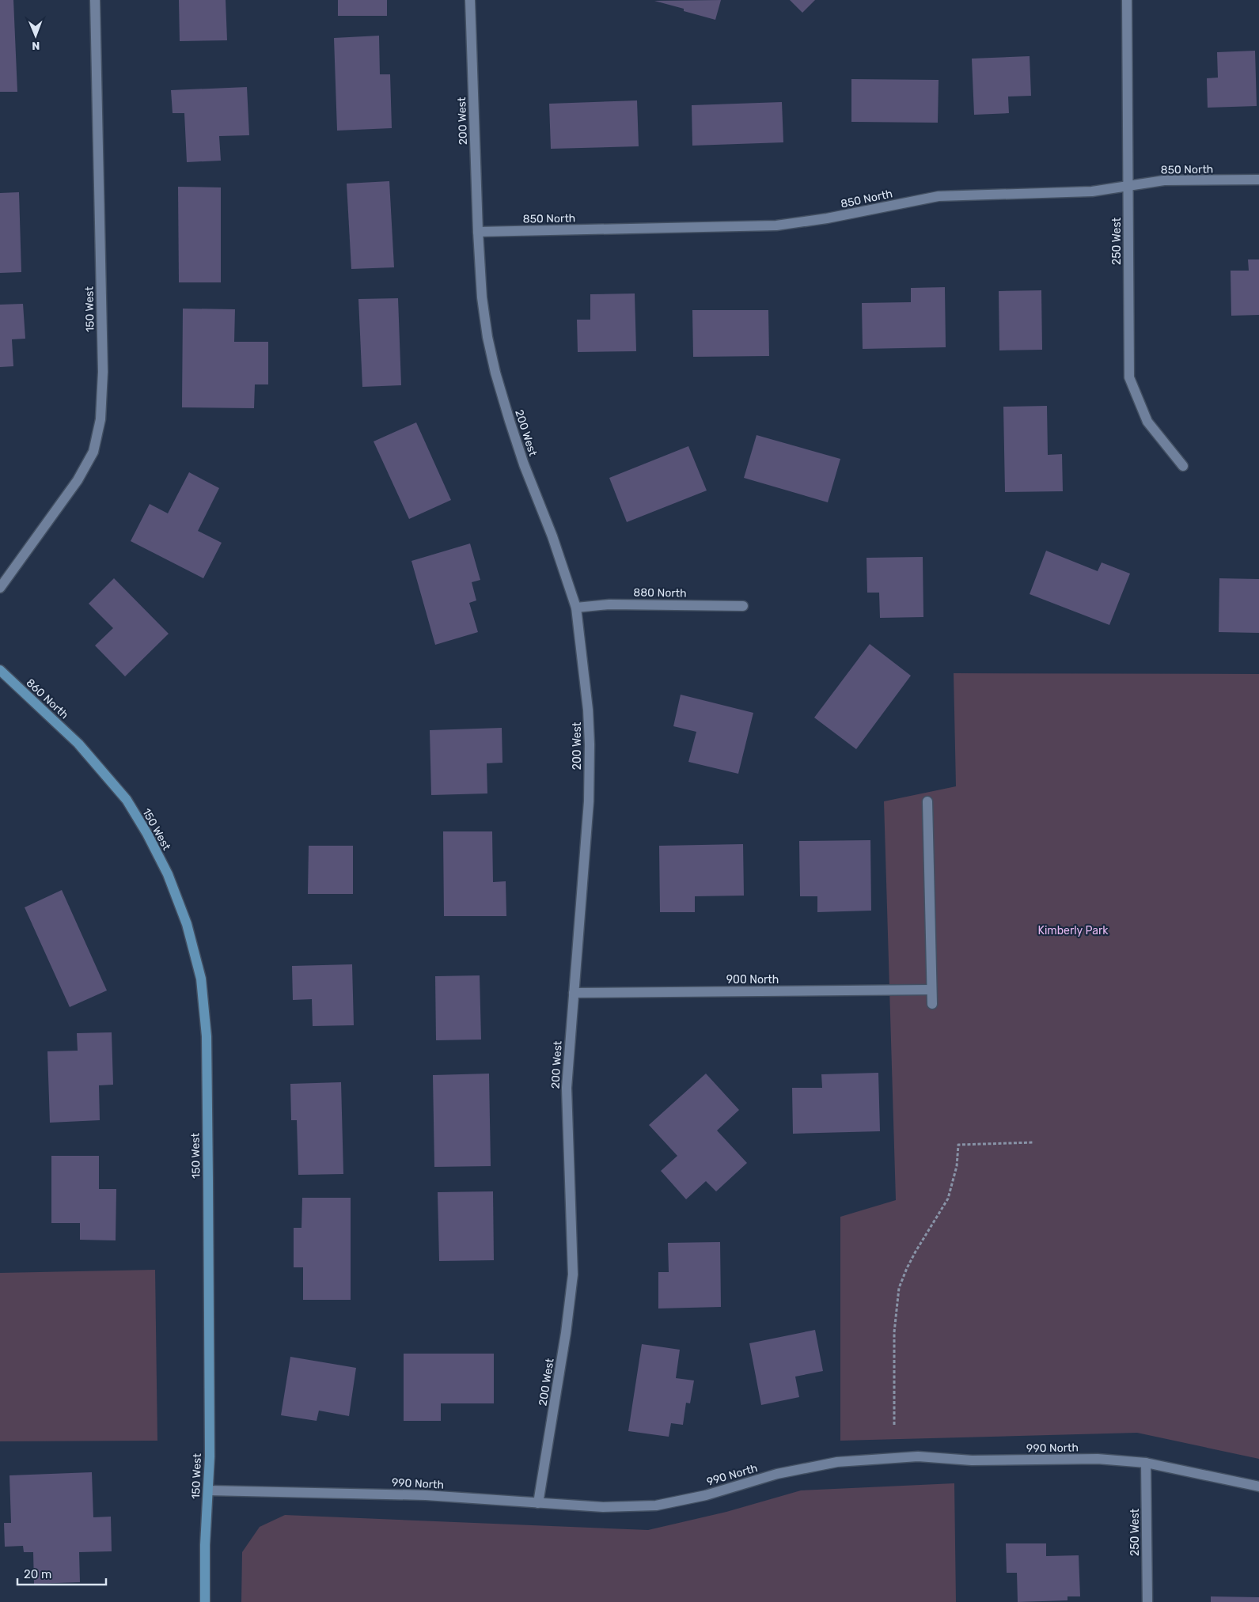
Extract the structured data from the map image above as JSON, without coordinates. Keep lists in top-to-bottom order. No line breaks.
{"streets":{"street":["200 West","850 North","250 West","150 West","880 North","860 North","900 North","990 North"]},"crossings":[["200 West","850 North"],["200 West","880 North"],["200 West","900 North"],["200 West","990 North"],["850 North","250 West"],["250 West","990 North"],["150 West","860 North"],["150 West","990 North"]],"parks":["Kimberly Park"],"scale_bar":"20 m","north":"bottom"}
